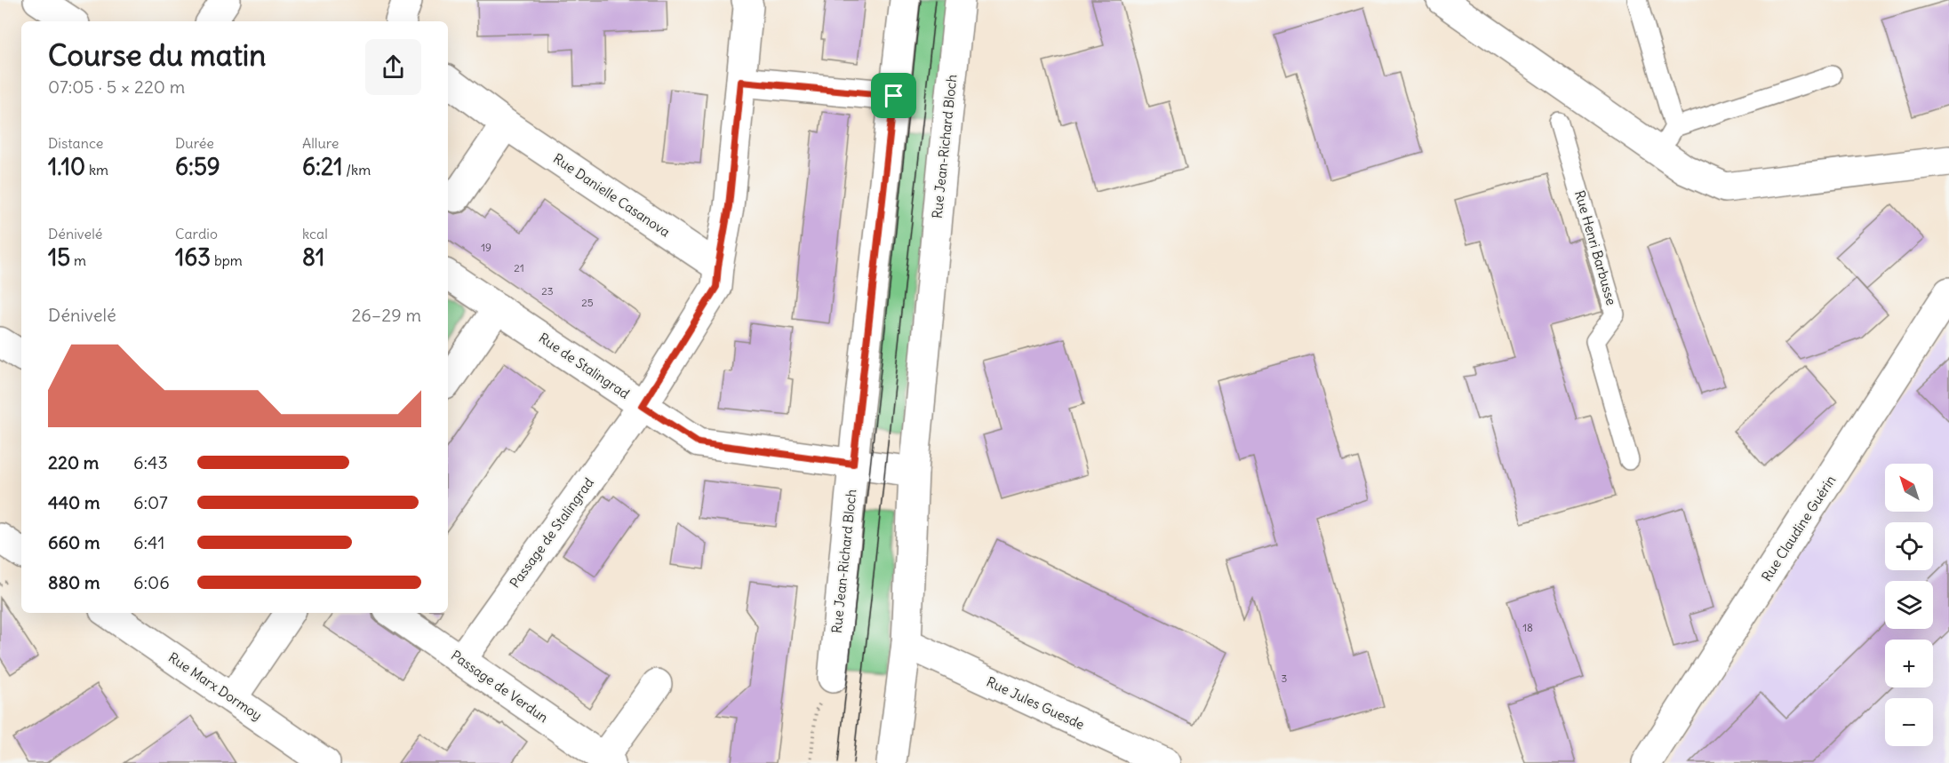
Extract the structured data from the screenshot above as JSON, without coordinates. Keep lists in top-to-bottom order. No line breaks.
{"streets":{"street":["Rue Jean-Richard Bloch","Rue Danielle Casanova","Rue de Stalingrad","Rue Claudine Guérin","Passage de Stalingrad","Rue Marx Dormoy","Passage de Verdun","Rue Jules Guesde"],"lane":["Rue Henri Barbusse"]},"crossings":[["Rue Jean-Richard Bloch","Rue de Stalingrad"],["Rue Jean-Richard Bloch","Rue Jules Guesde"],["Rue de Stalingrad","Passage de Stalingrad"],["Passage de Stalingrad","Passage de Verdun"]],"house_numbers":["19","21","23","25","18","3"],"north":"top left","page":{"heading":["Course du matin","07:05 · 5 × 220 m"],"stats":[["Distance","1.10 km"],["Durée","6:59"],["Allure","6:21 /km"],["Dénivelé","15 m"],["Cardio","163 bpm"],["kcal","81"]],"chart":["Dénivelé","26–29 m"],"list":[{"name":"220 m","note":"6:43"},{"name":"440 m","note":"6:07"},{"name":"660 m","note":"6:41"},{"name":"880 m","note":"6:06"}],"map_buttons":["+","−"]}}
